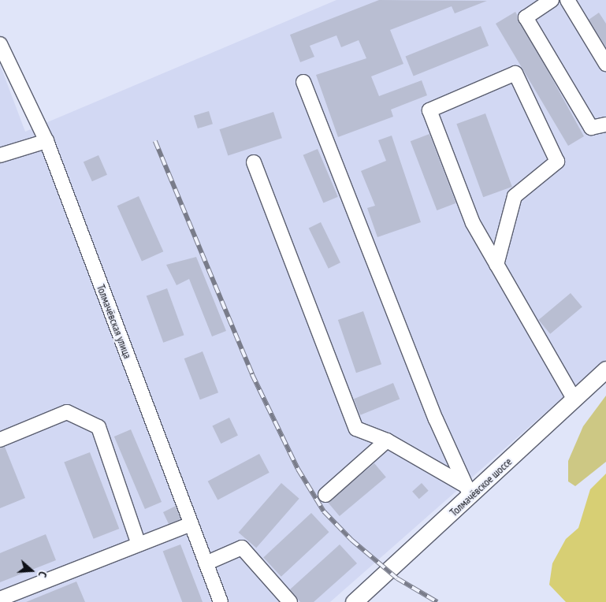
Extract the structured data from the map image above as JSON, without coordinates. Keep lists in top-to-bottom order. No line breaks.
{"streets":{"main road":["Толмачёвское шоссе"],"street":["Толмачёвская улица"]},"north":"right"}
